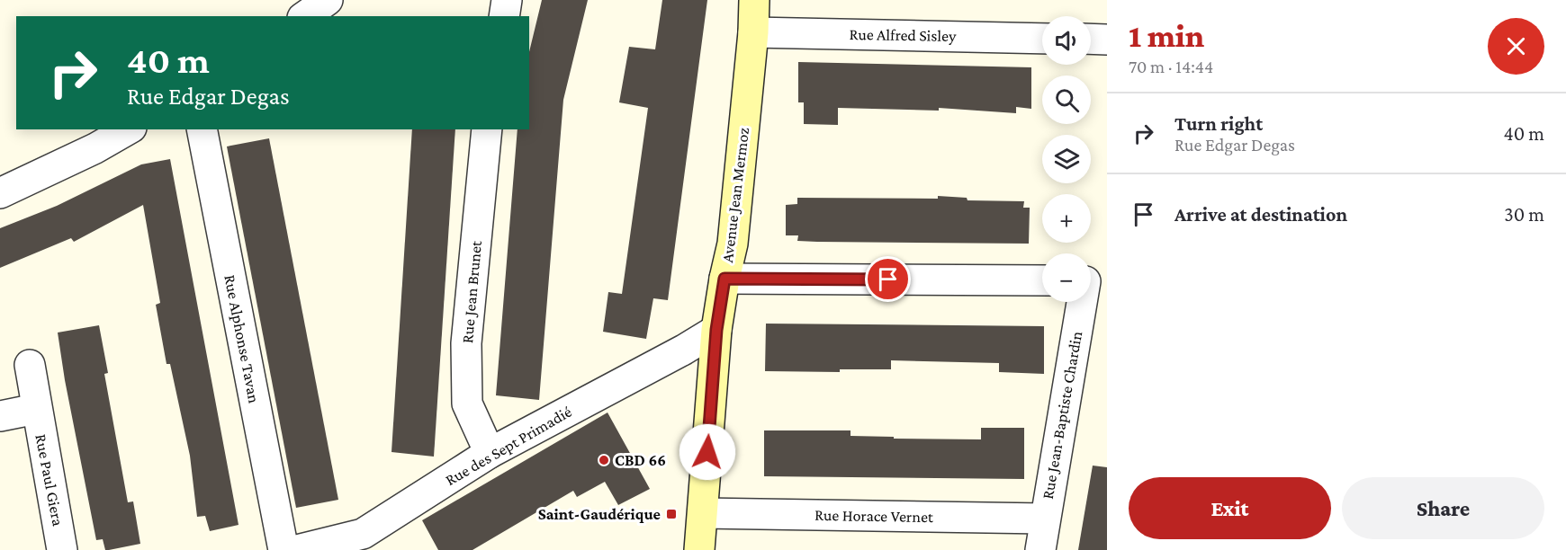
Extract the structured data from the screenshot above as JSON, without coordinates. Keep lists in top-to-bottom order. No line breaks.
{"streets":{"street":["Rue Alfred Sisley","Avenue Jean Mermoz","Rue Jean Brunet","Rue Alphonse Tavan","Rue Jean-Baptiste Chardin","Rue des Sept Primadié","Rue Paul Giera","Rue Horace Vernet"]},"crossings":[["Rue Alfred Sisley","Avenue Jean Mermoz"],["Avenue Jean Mermoz","Rue des Sept Primadié"],["Avenue Jean Mermoz","Rue Horace Vernet"],["Rue Jean Brunet","Rue des Sept Primadié"],["Rue Jean-Baptiste Chardin","Rue Horace Vernet"]],"places":{"other":["CBD 66"],"transit":["Saint-Gaudérique"]},"page":{"heading":["1 min","70 m · 14:44"],"map_buttons":["+","−"],"turn":["40 m","Rue Edgar Degas"],"list":[{"name":"Turn right","note":"Rue Edgar Degas","value":"40 m"},{"name":"Arrive at destination","value":"30 m"}],"buttons":["Exit","Share"]}}
